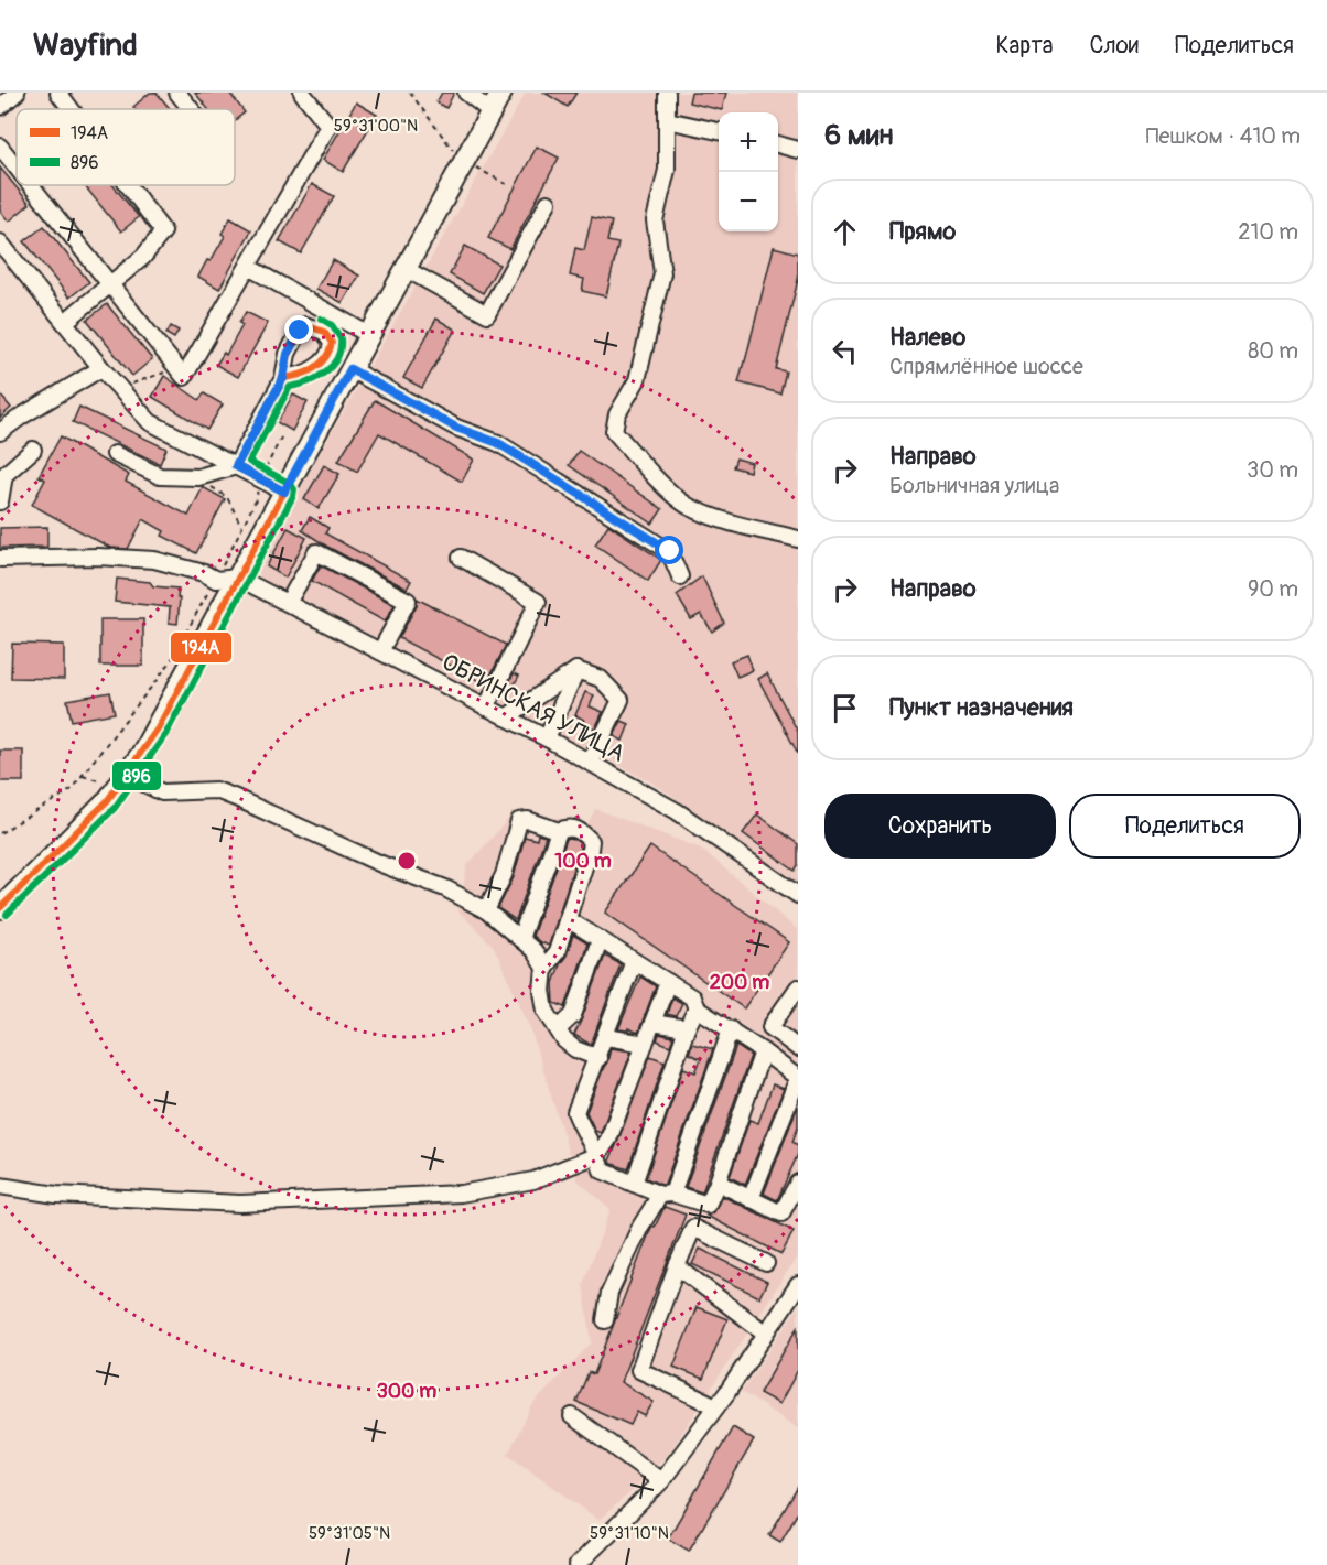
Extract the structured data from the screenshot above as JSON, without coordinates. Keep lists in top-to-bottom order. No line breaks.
{"streets":{"street":["ОБРИНСКАЯ УЛИЦА"]},"lines":["transit line 896","transit line 194А"],"legend":["194А","896"],"page":{"header":"Wayfind","nav":["Карта","Слои","Поделиться"],"heading":["6 мин","Пешком · 410 m"],"map_buttons":["+","−"],"list":[["Прямо","210 m"],["Налево","Спрямлённое шоссе","80 m"],["Направо","Больничная улица","30 m"],["Направо","90 m"],"Пункт назначения"],"buttons":["Сохранить","Поделиться"]},"coordinates":["59°31'00\"N","59°31'05\"N","59°31'10\"N"],"rings":["100 m","200 m","300 m"]}
